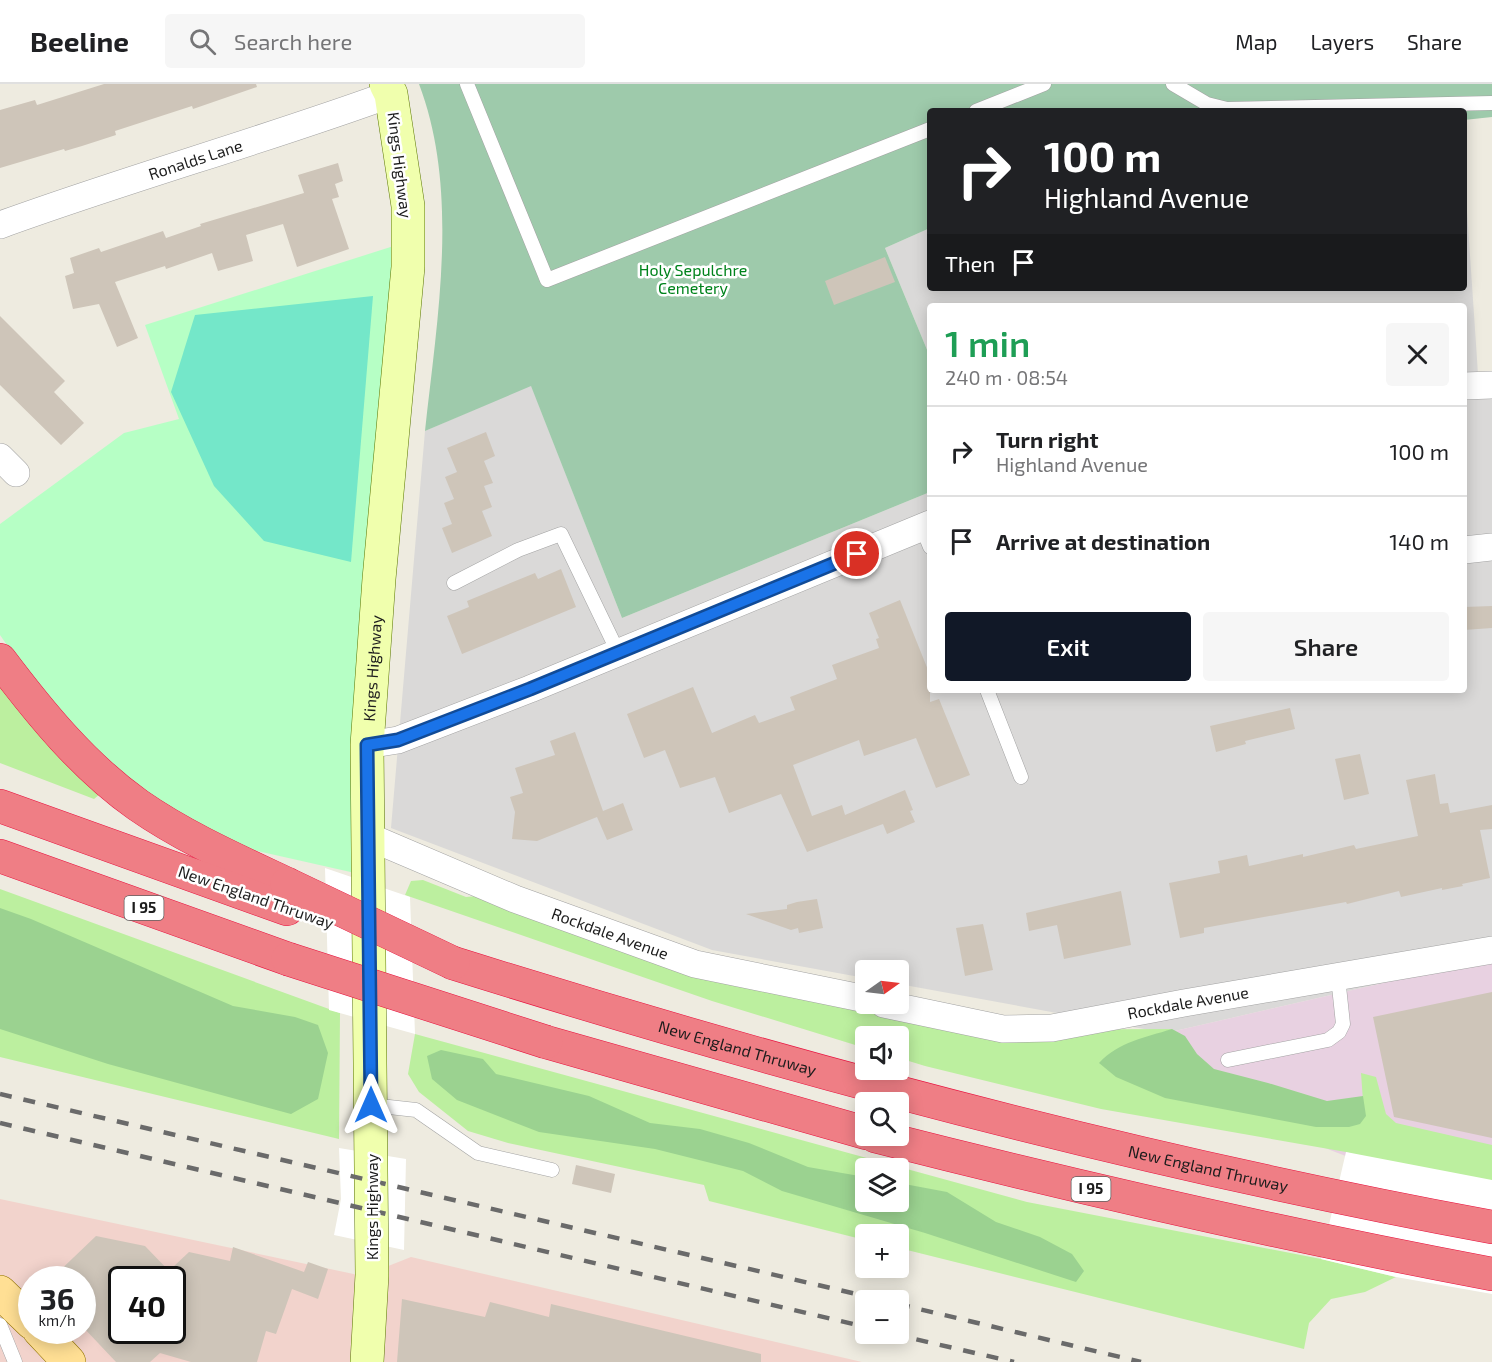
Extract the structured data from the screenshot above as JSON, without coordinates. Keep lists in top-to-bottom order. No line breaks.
{"streets":{"highway":["New England Thruway","I 95"],"street":["Ronalds Lane","Kings Highway","Rockdale Avenue"]},"crossings":[["Ronalds Lane","Kings Highway"],["Kings Highway","Rockdale Avenue"]],"parks":["Holy Sepulchre Cemetery"],"north":"right","page":{"header":"Beeline","search":"Search here","nav":["Map","Layers","Share"],"turn":["100 m","Highland Avenue"],"then":"Then","heading":["1 min","240 m · 08:54"],"list":[{"name":"Turn right","note":"Highland Avenue","value":"100 m"},{"name":"Arrive at destination","value":"140 m"}],"buttons":["Exit","Share"],"map_buttons":["+","−"],"speed":"36 km/h","limit":"40"}}
